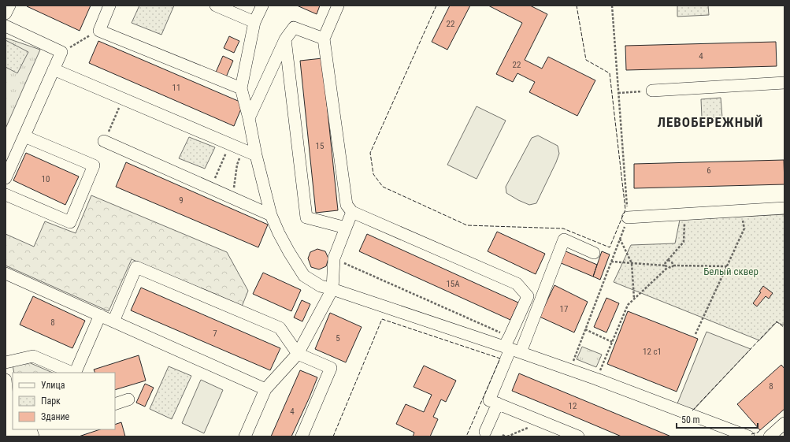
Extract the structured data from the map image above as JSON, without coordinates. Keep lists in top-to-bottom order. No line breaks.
{"districts":["ЛЕВОБЕРЕЖНЫЙ"],"parks":["Белый сквер"],"house_numbers":["22","4","22","11","15","6","10","9","15А","17","8","7","5","12 с1","8","12","4"],"legend":["Улица","Парк","Здание"],"scale_bar":"50 m"}
